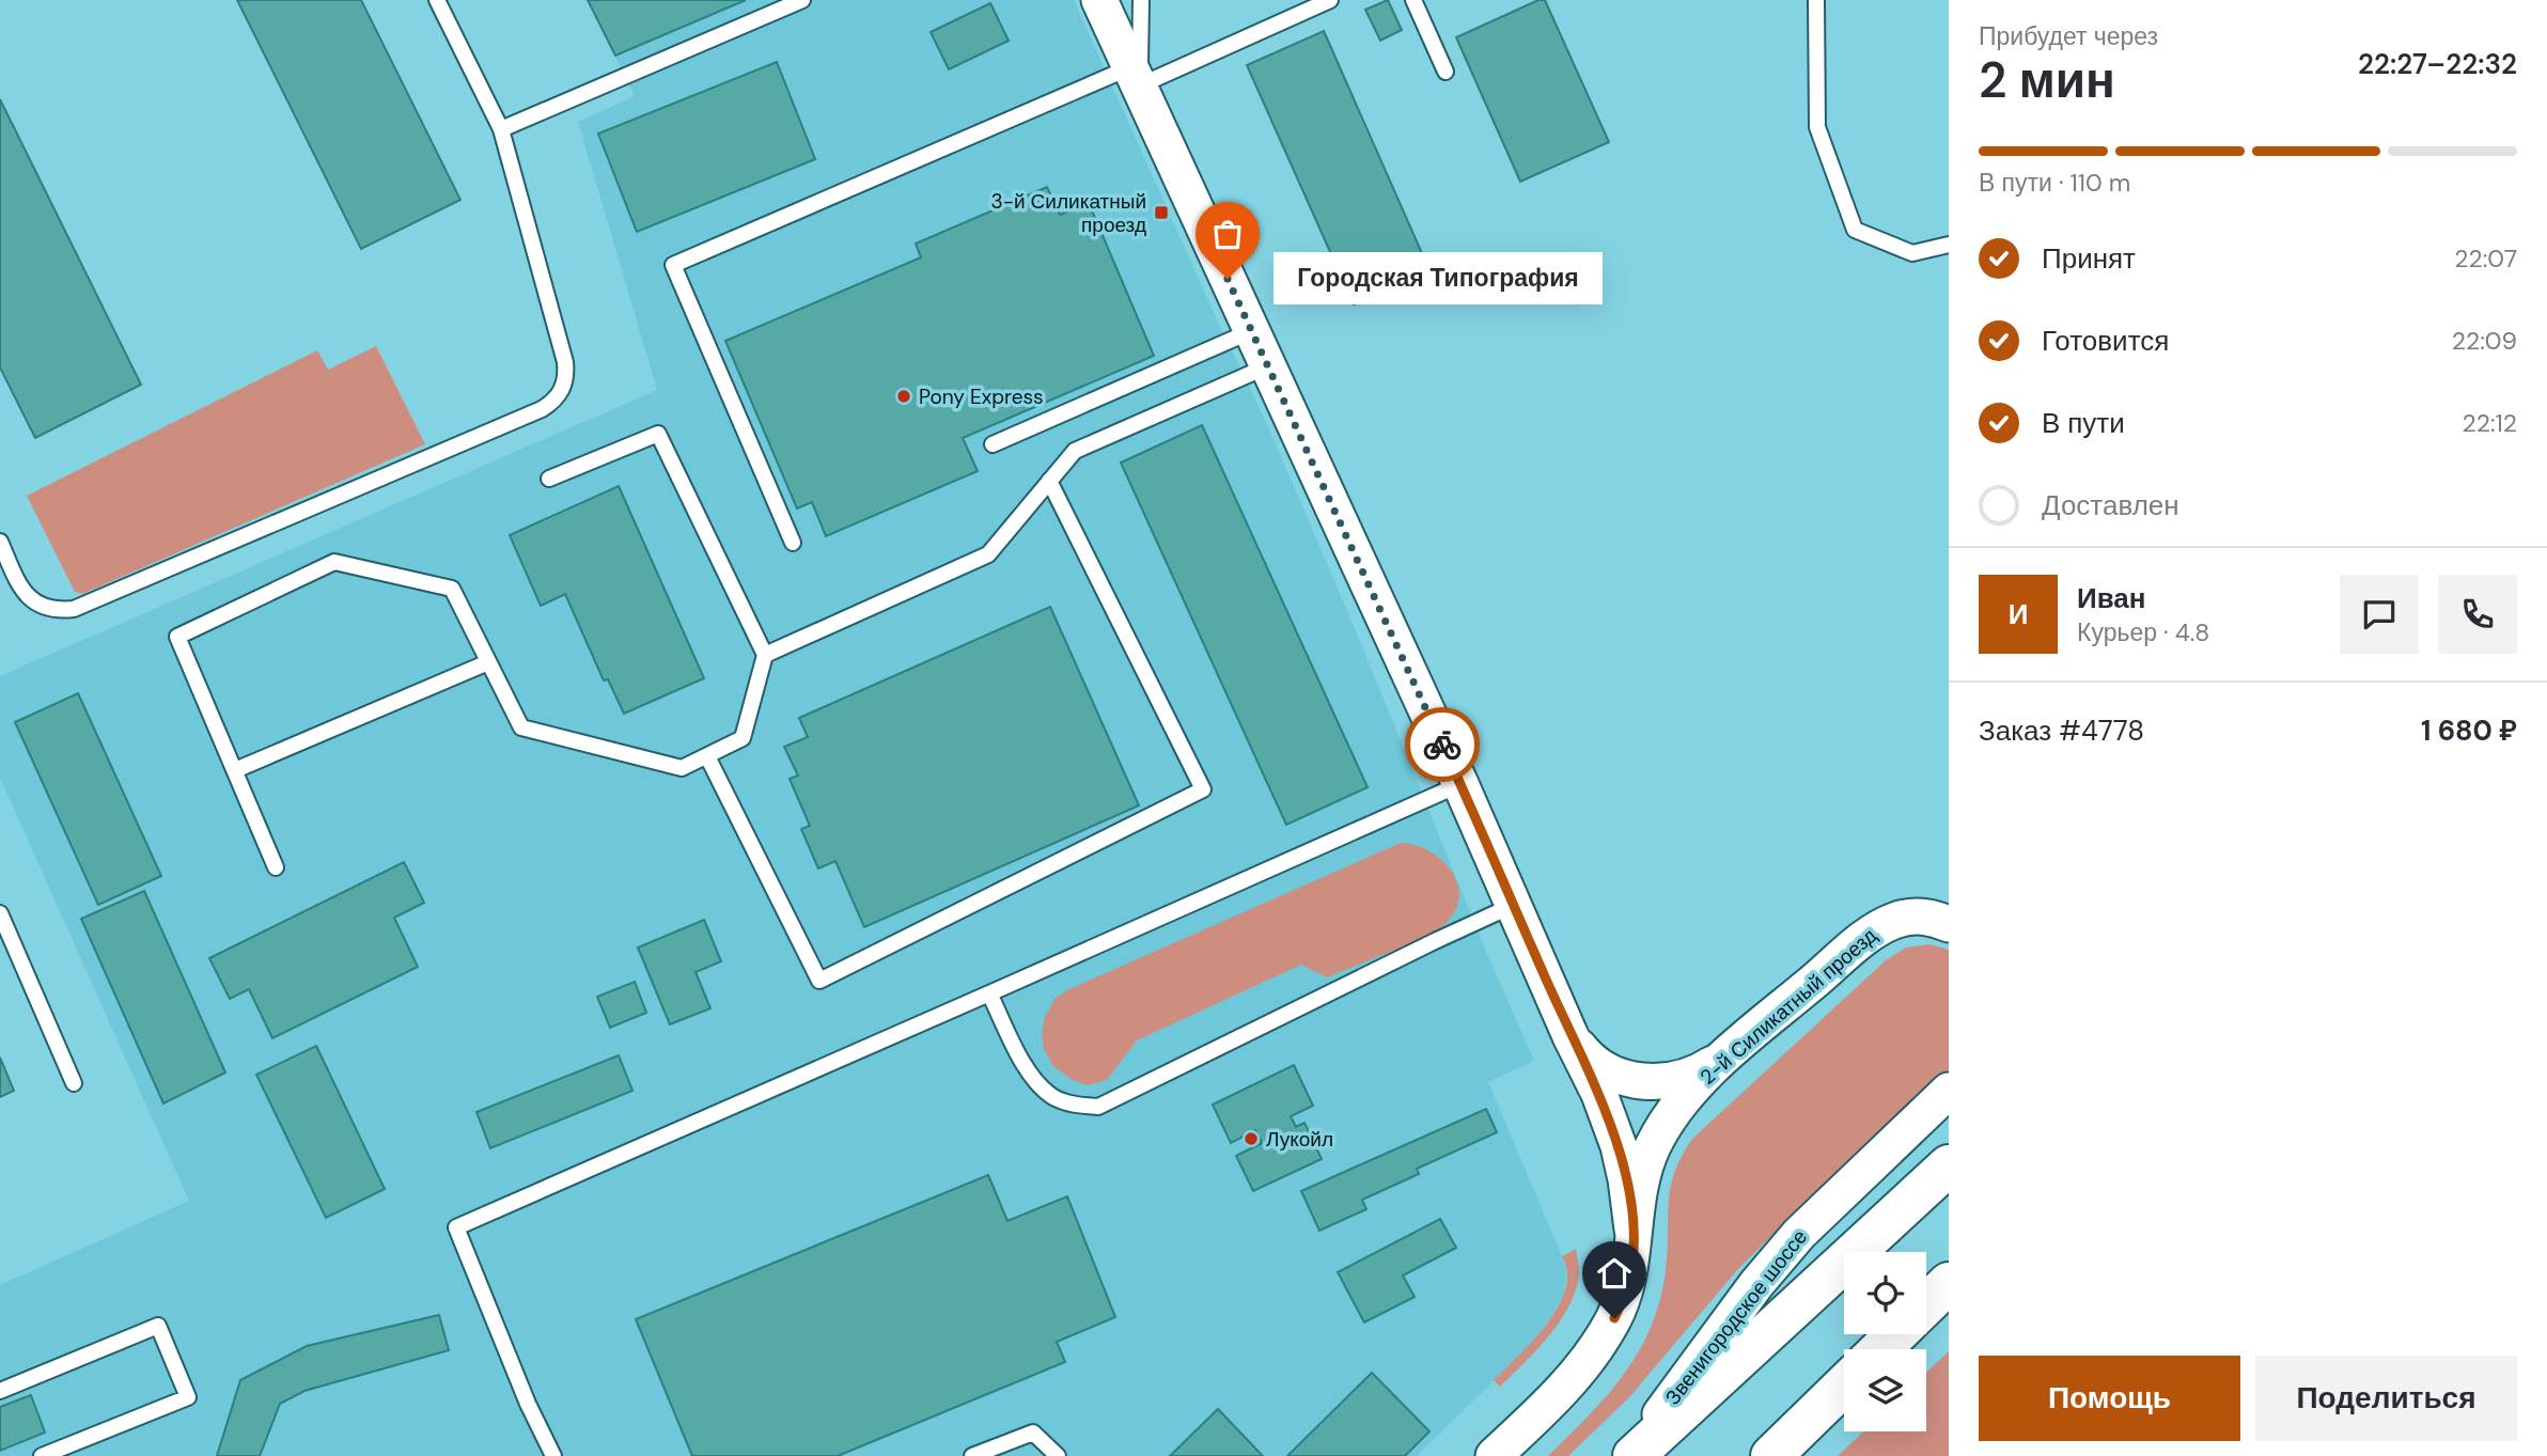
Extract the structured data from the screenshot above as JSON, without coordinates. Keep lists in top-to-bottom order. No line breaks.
{"streets":{"main road":["Звенигородское шоссе"],"street":["2-й Силикатный проезд"]},"places":{"transit":["3-й Силикатный проезд"],"other":["Городская Типография","Pony Express","Лукойл"]},"page":{"heading":["2 мин","Прибудет через","22:27–22:32"],"panel":["Иван","Курьер · 4.8","Заказ #4778","1 680 ₽"],"bar":"В пути · 110 m","list":[["Принят","22:07"],["Готовится","22:09"],["В пути","22:12"],"Доставлен"],"bubble":"Городская Типография","round":"И","buttons":["Помощь","Поделиться"]}}
